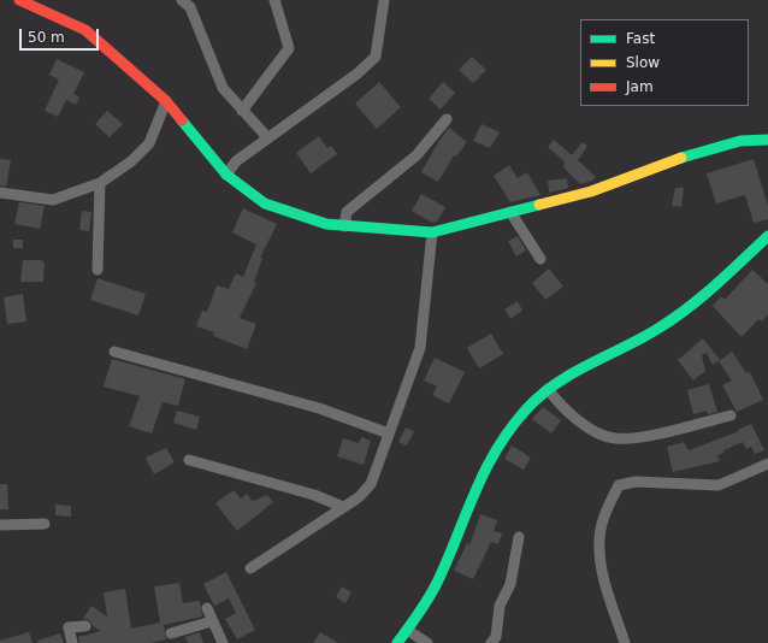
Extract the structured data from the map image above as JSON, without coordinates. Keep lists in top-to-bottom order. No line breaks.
{"legend":["Fast","Slow","Jam"],"scale_bar":"50 m"}
